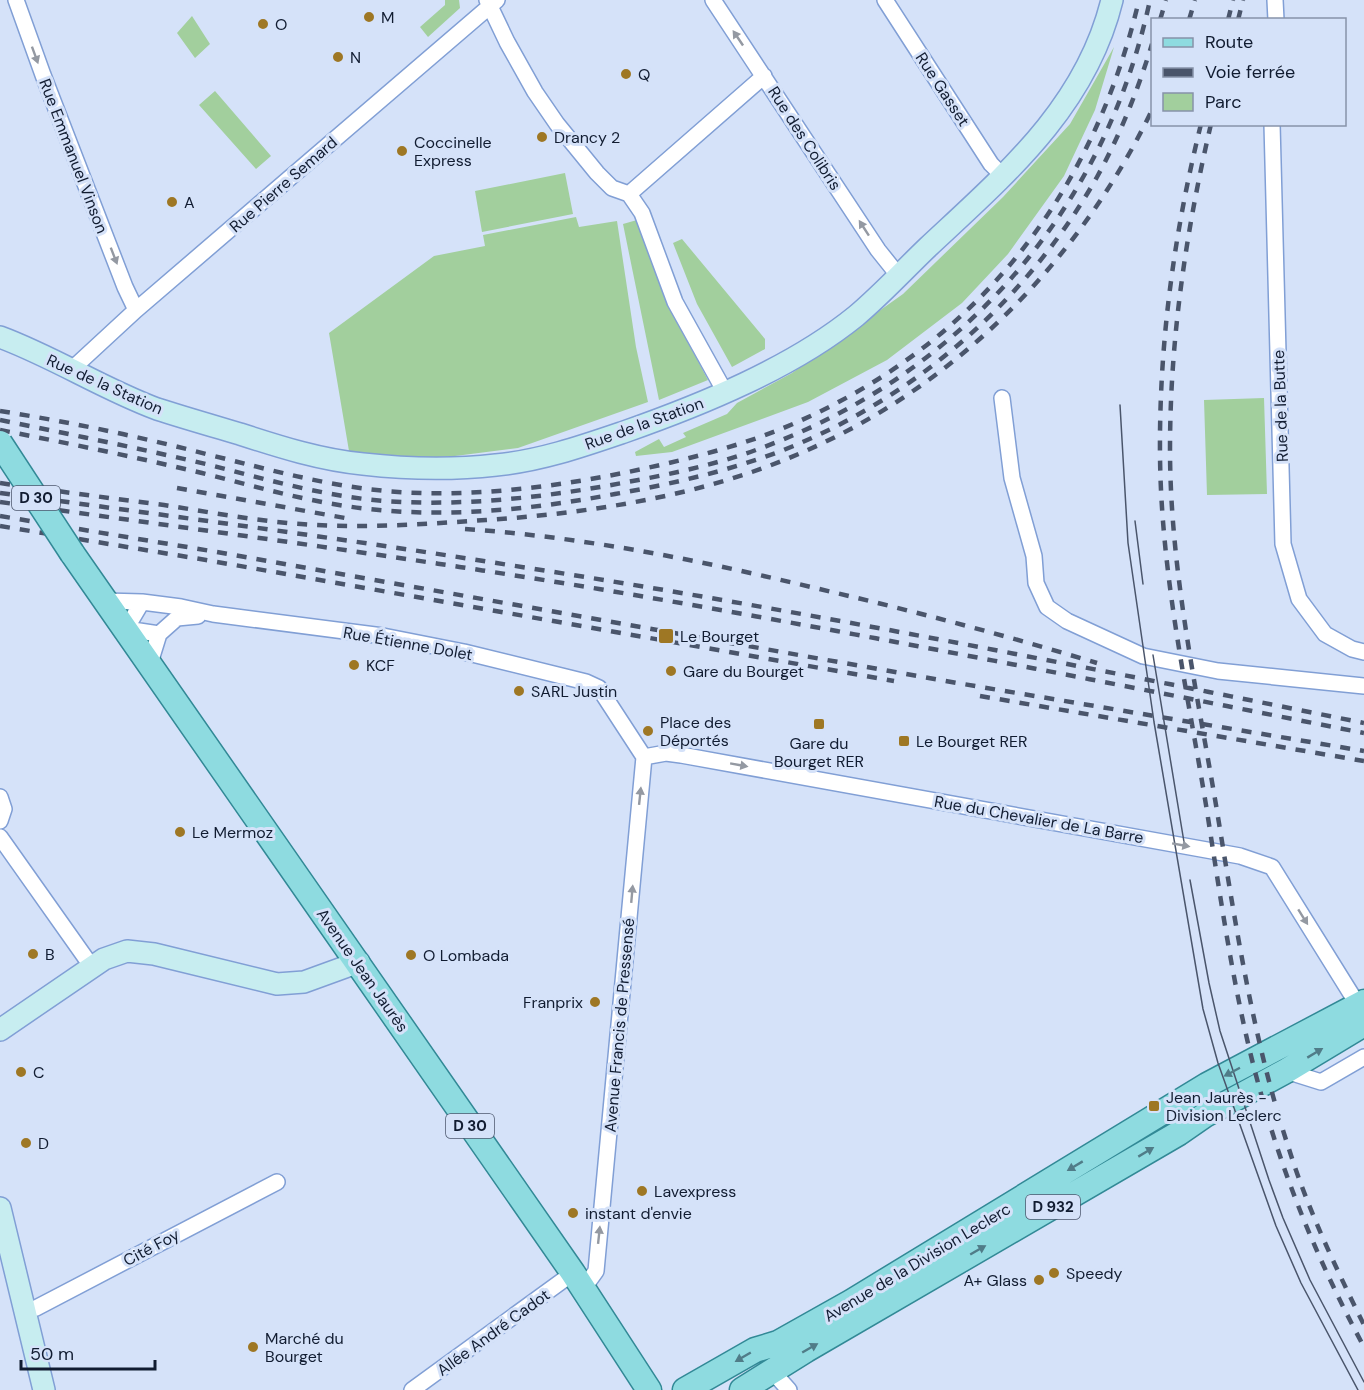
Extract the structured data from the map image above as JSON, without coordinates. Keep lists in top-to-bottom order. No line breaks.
{"streets":{"main road":["D 30","Avenue Jean Jaurès","D 932","Avenue de la Division Leclerc"],"street":["Rue Gasset","Rue des Colibris","Rue Emmanuel Vinson","Rue Pierre Semard","Rue de la Station","Rue de la Butte","Rue Étienne Dolet","Rue du Chevalier de La Barre","Avenue Francis de Pressensé","Cité Foy","Allée André Cadot"]},"crossings":[["Rue Gasset","Rue de la Station"],["Rue des Colibris","Rue de la Station"],["Rue Emmanuel Vinson","Rue Pierre Semard"],["Rue Pierre Semard","Rue de la Station"],["Rue Étienne Dolet","Rue du Chevalier de La Barre"],["Rue Étienne Dolet","Avenue Jean Jaurès"],["Rue Étienne Dolet","Avenue Francis de Pressensé"],["Rue du Chevalier de La Barre","Avenue Francis de Pressensé"],["Rue du Chevalier de La Barre","Avenue de la Division Leclerc"],["Avenue Jean Jaurès","Avenue Francis de Pressensé"],["Avenue Jean Jaurès","Allée André Cadot"],["Avenue Francis de Pressensé","Allée André Cadot"]],"one_way":["Rue des Colibris","Rue Emmanuel Vinson","Rue du Chevalier de La Barre","Avenue Francis de Pressensé"],"places":{"other":["M","O","N","Q","Drancy 2","Coccinelle Express","A","KCF","Gare du Bourget","SARL Justin","Place des Déportés","Le Mermoz","B","O Lombada","Franprix","C","D","Lavexpress","instant d'envie","Speedy","A+ Glass","Marché du Bourget"],"transit":["Le Bourget","Gare du Bourget RER","Le Bourget RER","Jean Jaurès - Division Leclerc"]},"legend":["Route","Voie ferrée","Parc"],"scale_bar":"50 m"}
